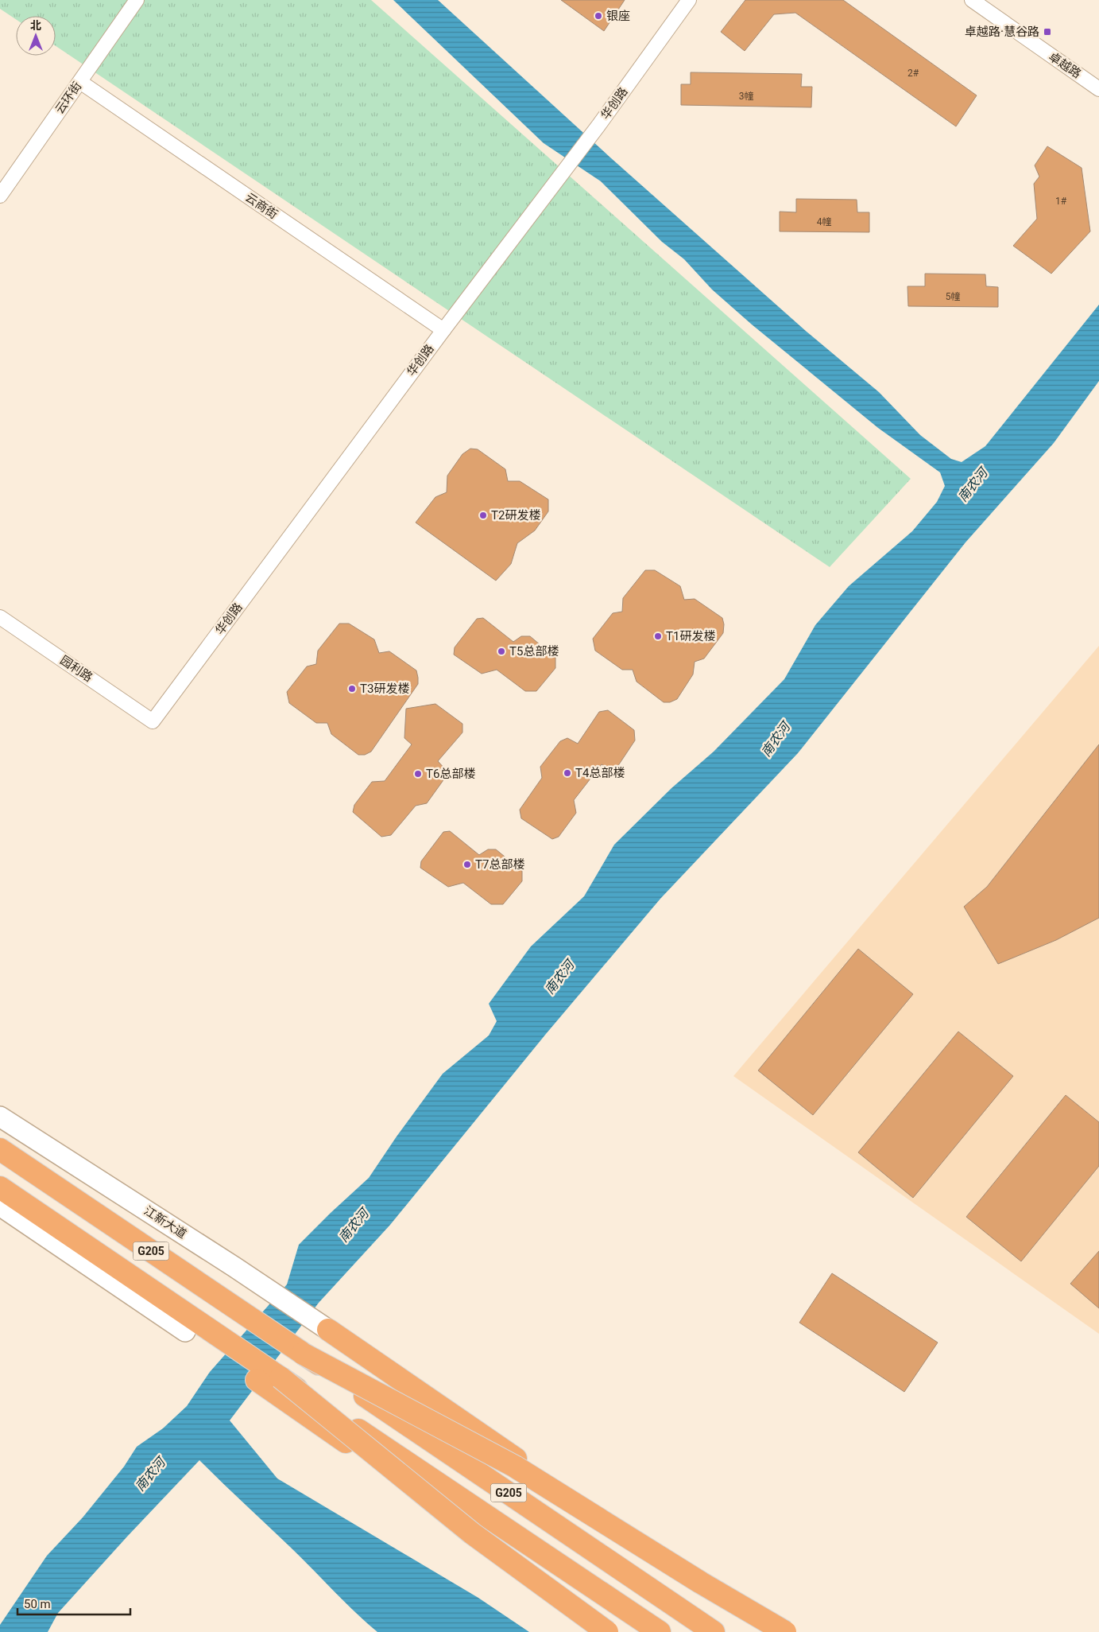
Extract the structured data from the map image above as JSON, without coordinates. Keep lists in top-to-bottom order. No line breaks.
{"streets":{"highway":["G205"],"street":["卓越路","云环街","华创路","云商街","园利路","江新大道"]},"crossings":[["云环街","云商街"],["华创路","云商街"],["华创路","园利路"]],"water":["南农河"],"places":{"other":["银座","T2研发楼","T1研发楼","T5总部楼","T3研发楼","T4总部楼","T6总部楼","T7总部楼"],"transit":["卓越路·慧谷路"]},"house_numbers":["2#","3幢","1#","4幢","5幢"],"scale_bar":"50 m","north":"top"}
